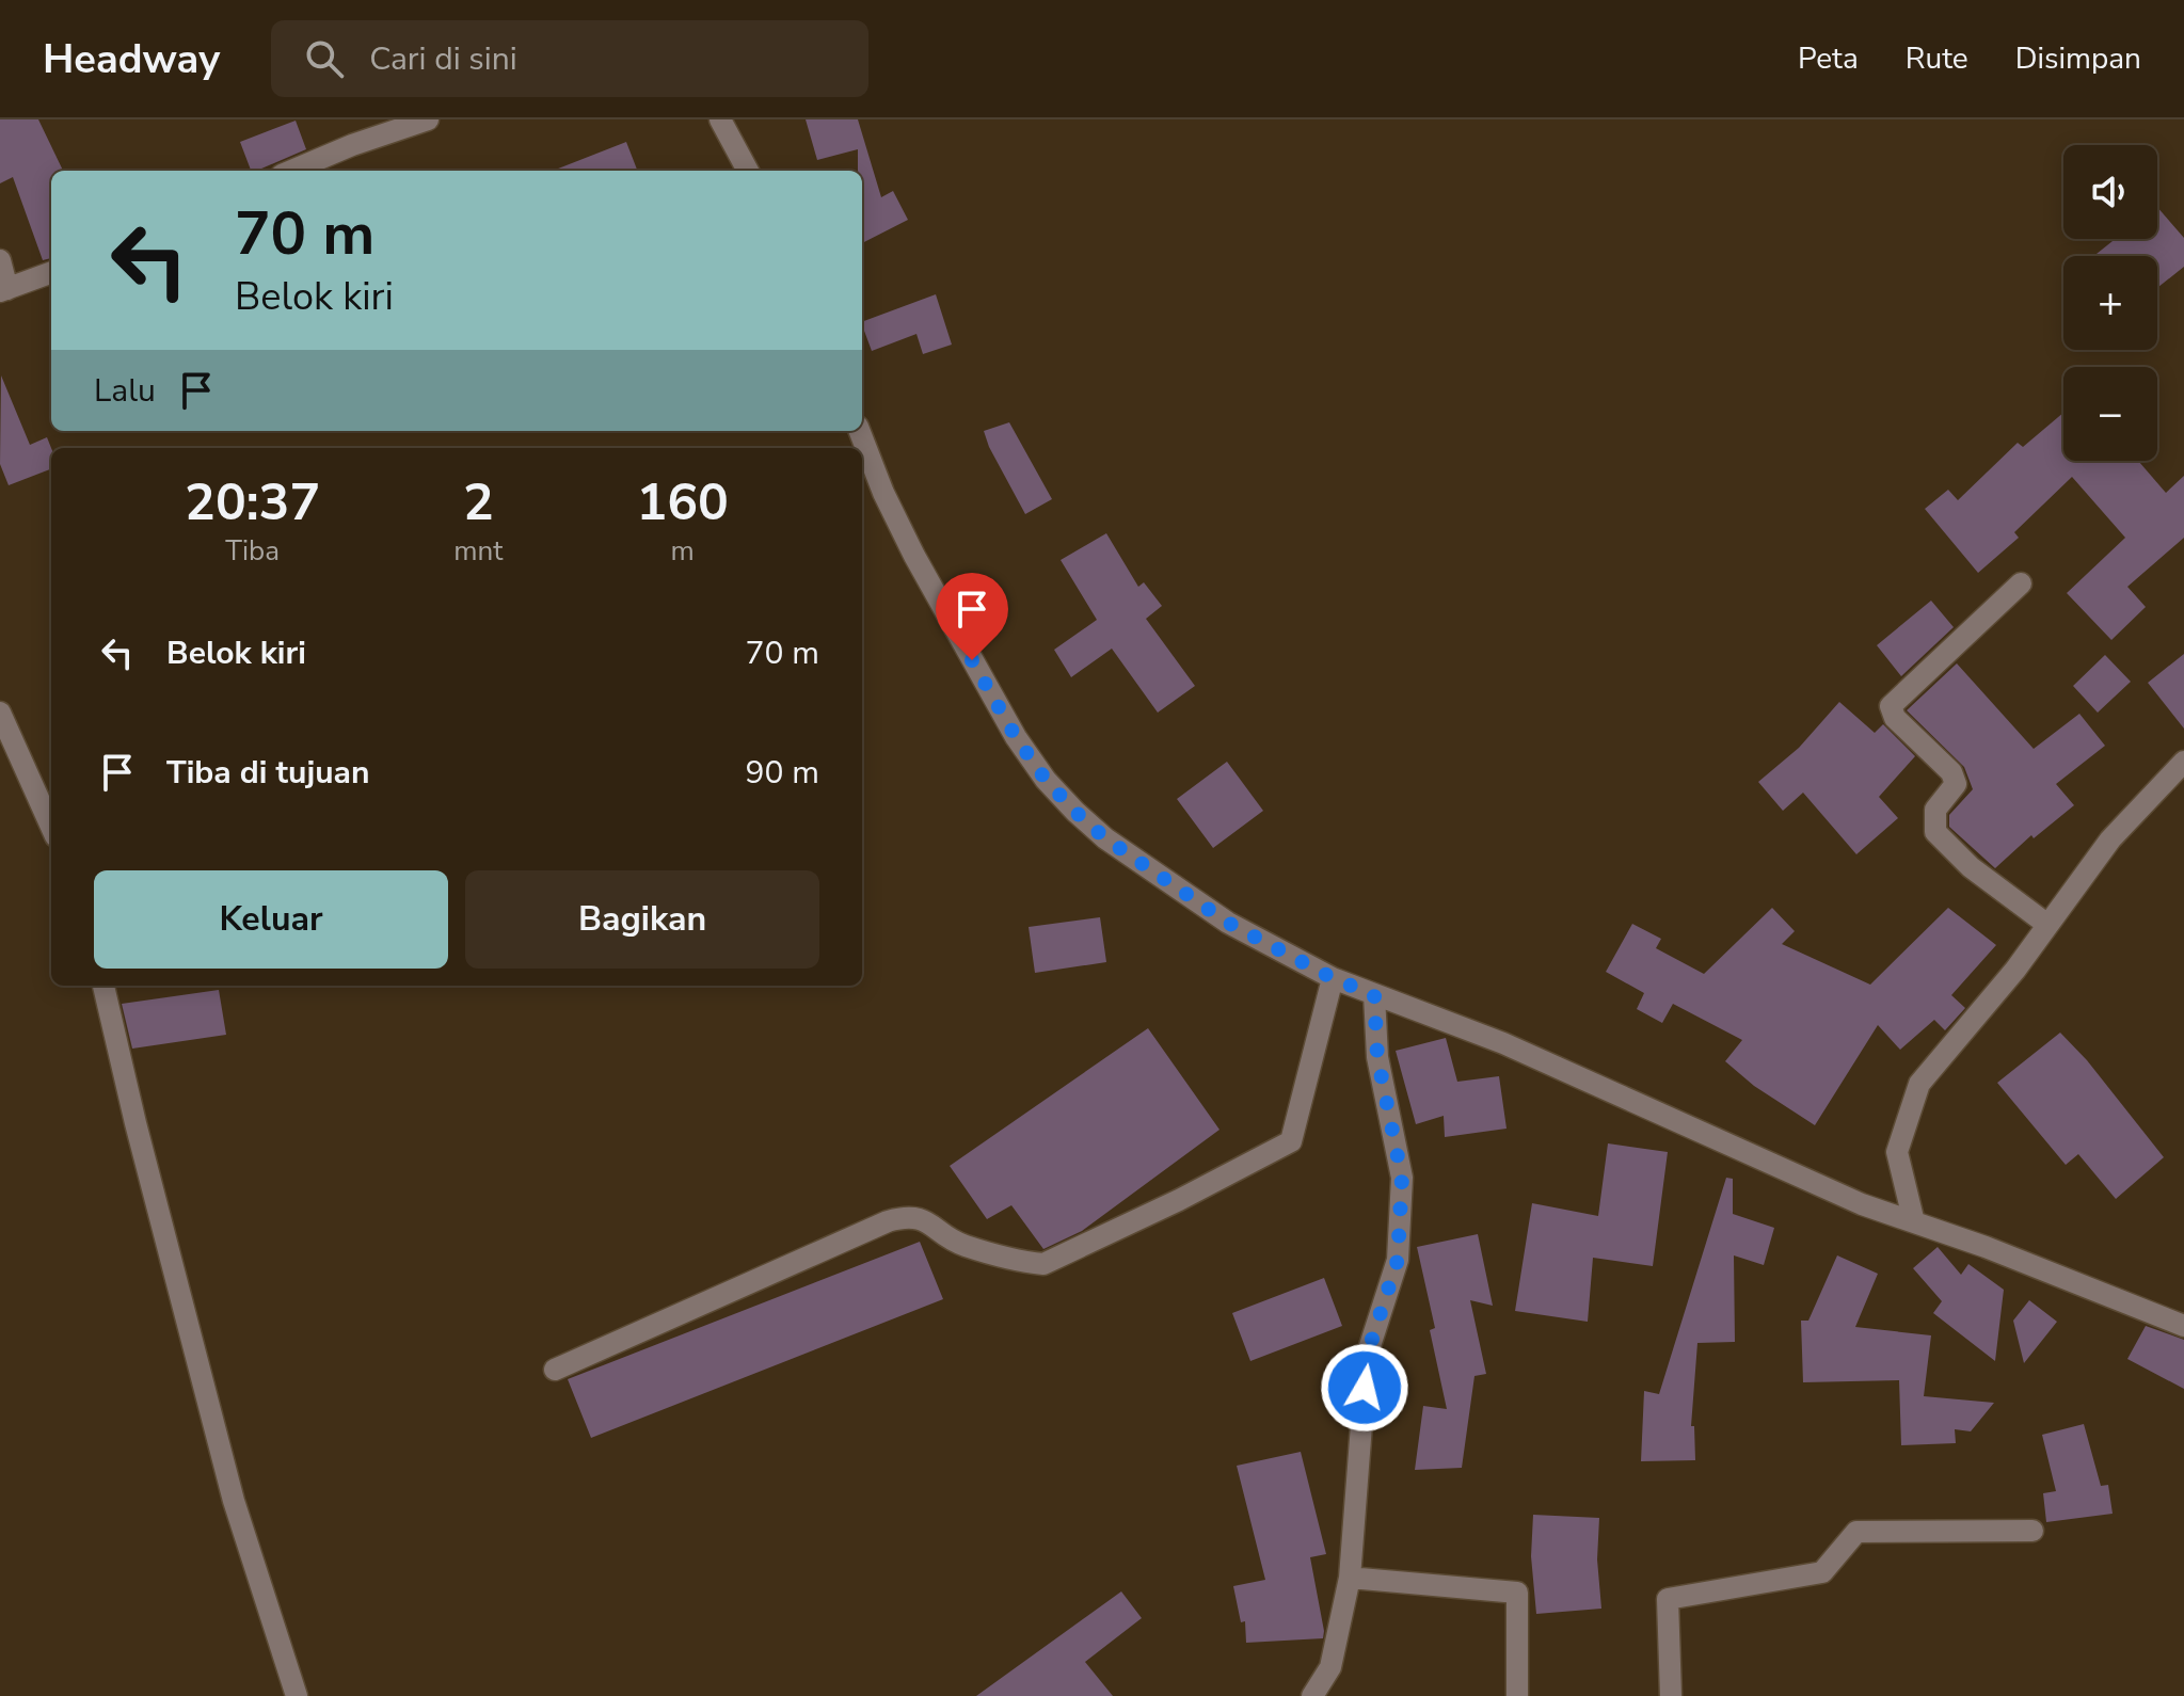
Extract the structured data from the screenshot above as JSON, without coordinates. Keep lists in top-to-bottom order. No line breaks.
{"page":{"header":"Headway","search":"Cari di sini","nav":["Peta","Rute","Disimpan"],"map_buttons":["+","−"],"turn":["70 m","Belok kiri"],"then":"Lalu","eta":["20:37","Tiba","2","mnt","160","m"],"list":[{"name":"Belok kiri","value":"70 m"},{"name":"Tiba di tujuan","value":"90 m"}],"buttons":["Keluar","Bagikan"]}}
